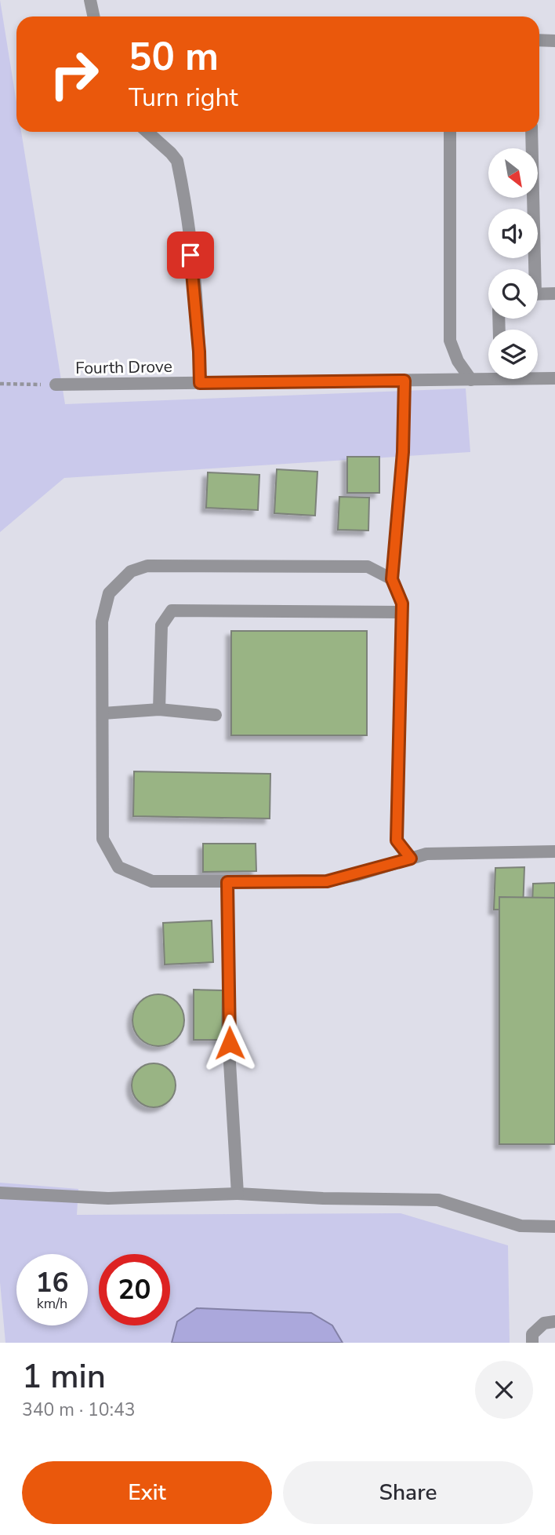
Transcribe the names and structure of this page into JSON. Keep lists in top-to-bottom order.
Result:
{
  "streets": {
    "lane": ["Fourth Drove"]
  },
  "north": "bottom right",
  "page": {
    "turn": ["50 m", "Turn right"],
    "speed": "16 km/h",
    "limit": "20",
    "heading": ["1 min", "340 m · 10:43"],
    "buttons": ["Exit", "Share"]
  }
}
